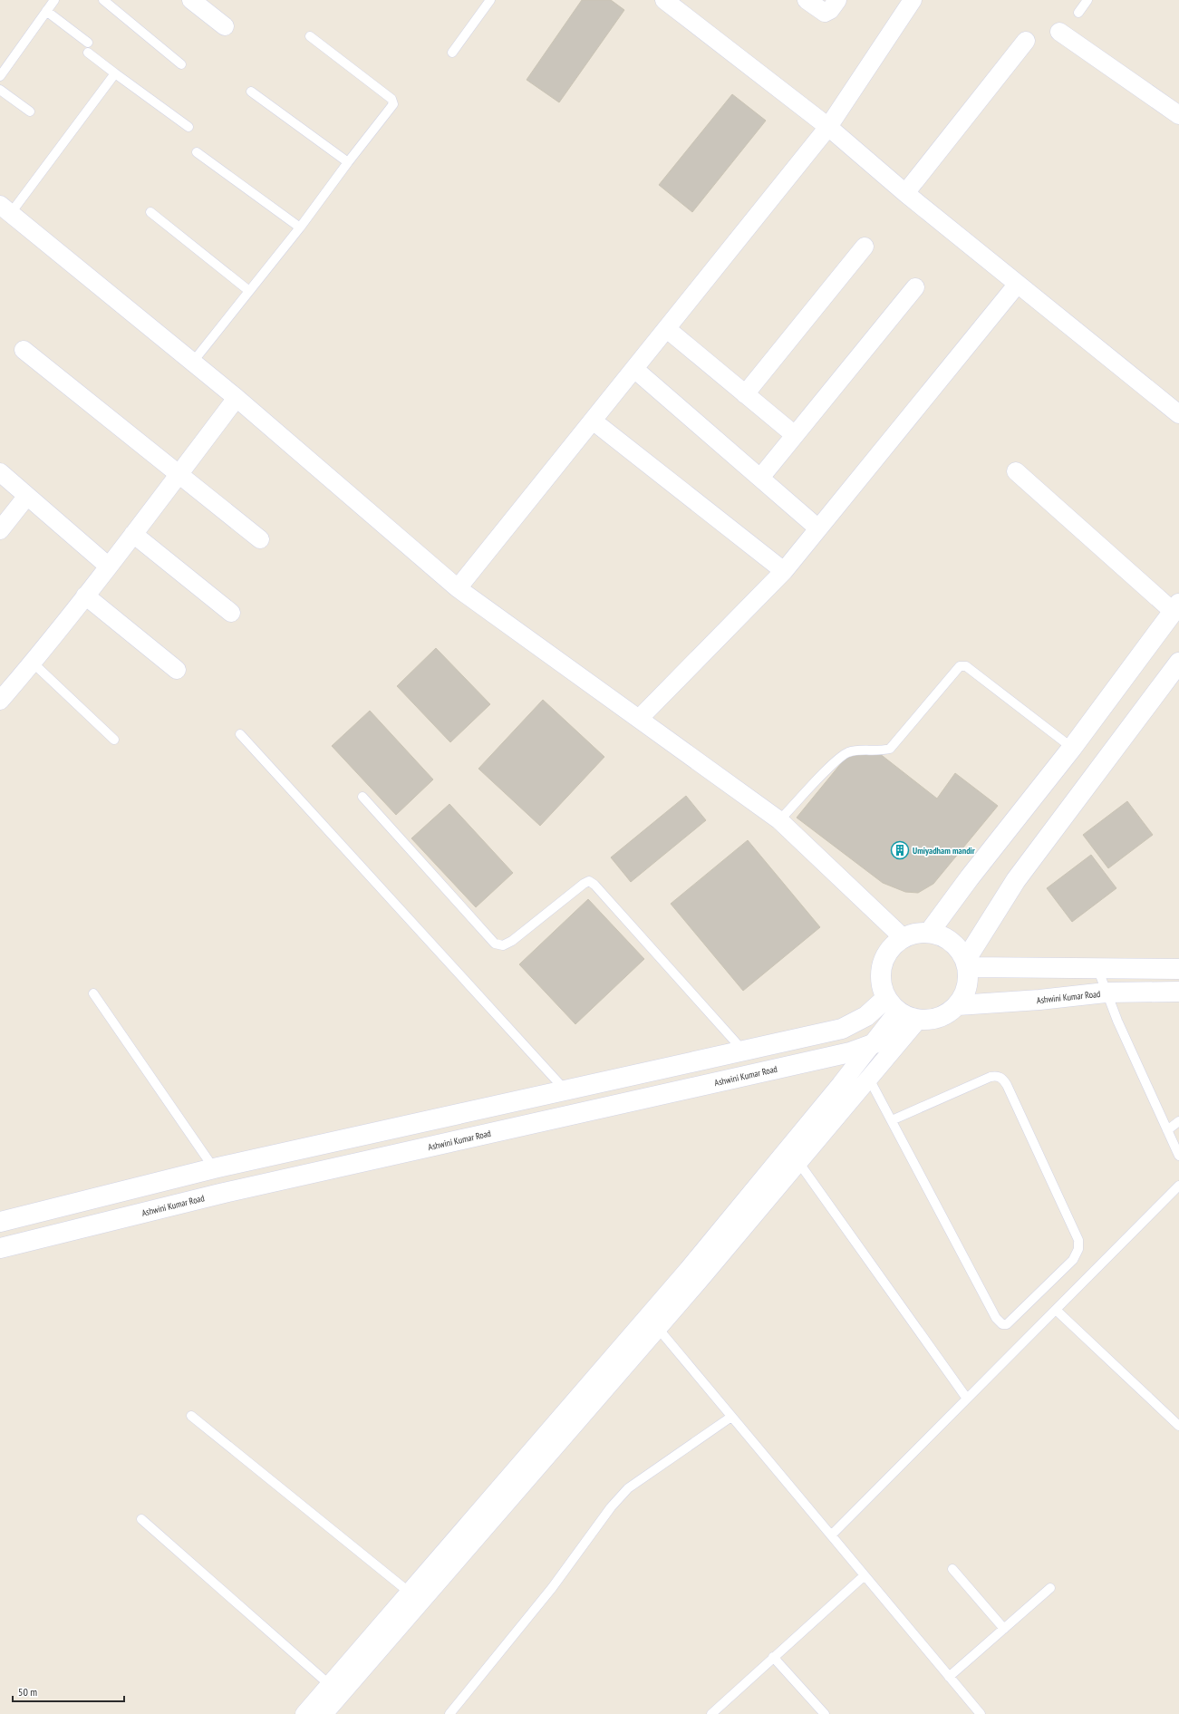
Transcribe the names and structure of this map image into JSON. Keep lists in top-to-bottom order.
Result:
{
  "streets": {
    "main road": ["Ashwini Kumar Road"]
  },
  "places": {
    "building": ["Umiyadham mandir"]
  },
  "scale_bar": "50 m"
}
